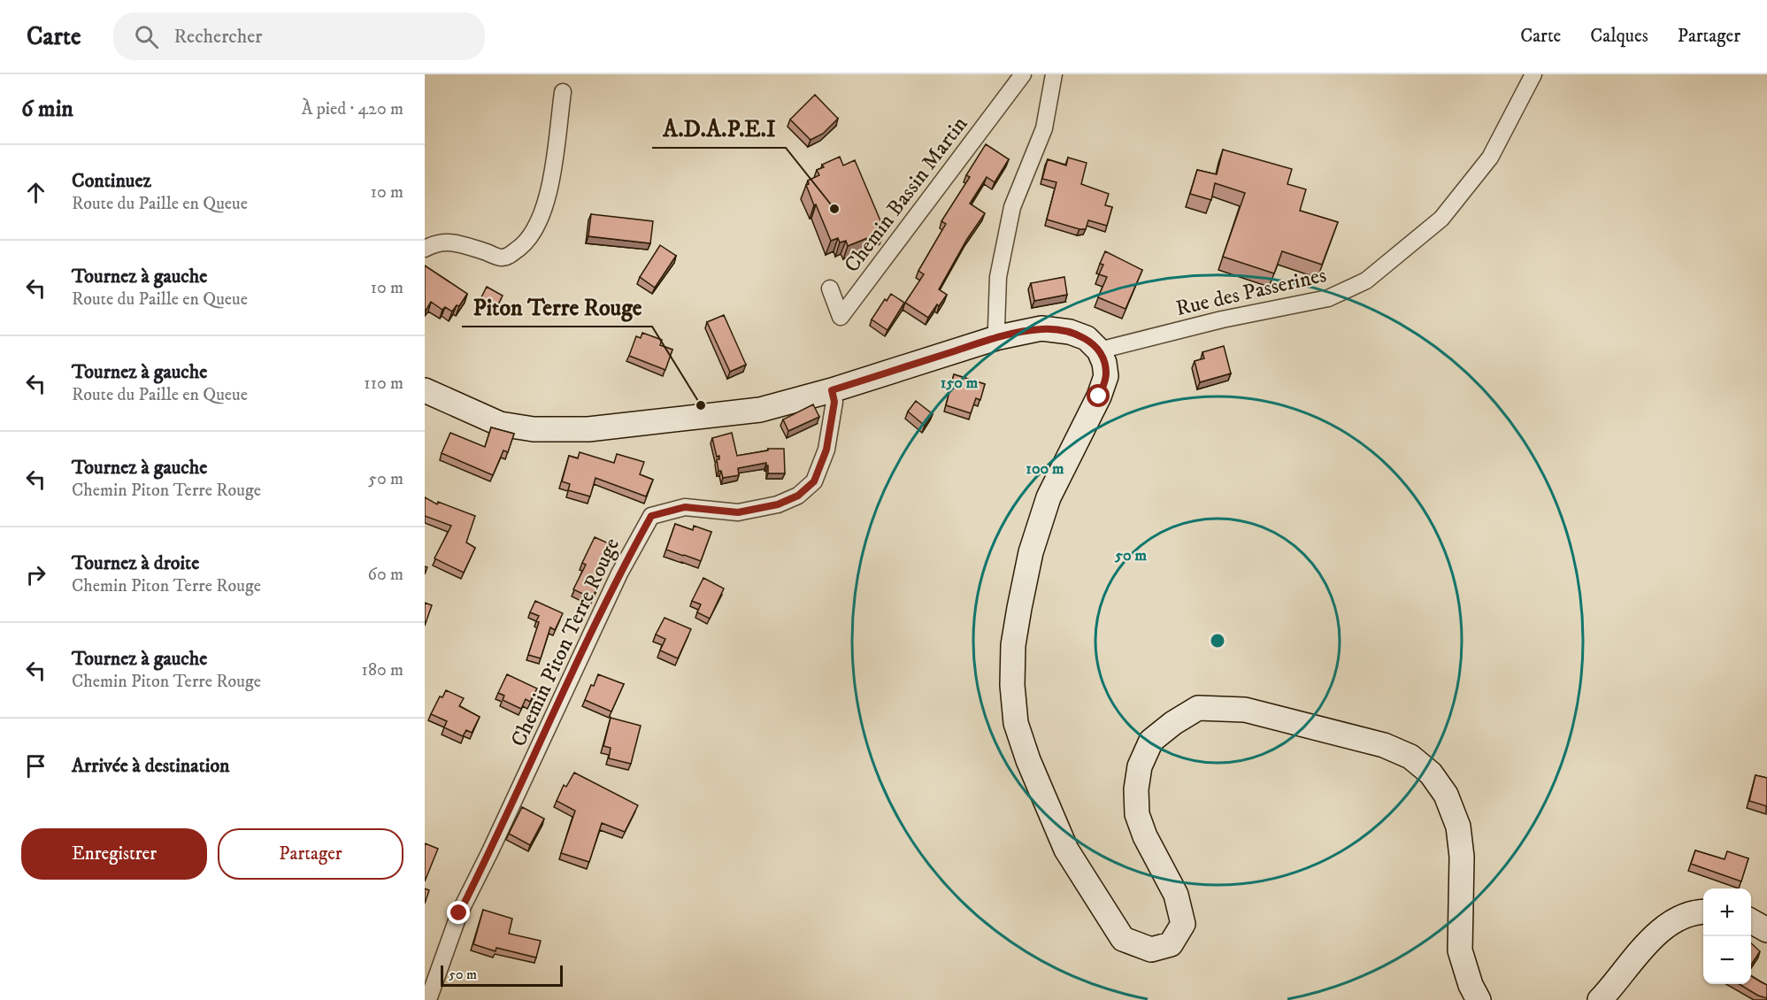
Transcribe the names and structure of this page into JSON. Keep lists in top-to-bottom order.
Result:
{
  "streets": {
    "street": ["Chemin Bassin Martin", "Rue des Passerines", "Chemin Piton Terre Rouge"]
  },
  "places": ["A.D.A.P.E.I", "Piton Terre Rouge"],
  "scale_bar": "50 m",
  "page": {
    "header": "Carte",
    "search": "Rechercher",
    "nav": ["Carte", "Calques", "Partager"],
    "heading": ["6 min", "À pied · 420 m"],
    "list": [
      ["Continuez", "Route du Paille en Queue", "10 m"],
      ["Tournez à gauche", "Route du Paille en Queue", "10 m"],
      ["Tournez à gauche", "Route du Paille en Queue", "110 m"],
      ["Tournez à gauche", "Chemin Piton Terre Rouge", "50 m"],
      ["Tournez à droite", "Chemin Piton Terre Rouge", "60 m"],
      ["Tournez à gauche", "Chemin Piton Terre Rouge", "180 m"],
      "Arrivée à destination"
    ],
    "buttons": ["Enregistrer", "Partager"],
    "map_buttons": ["+", "−"],
    "scale": "50 m"
  },
  "rings": ["150 m", "100 m", "50 m"]
}
